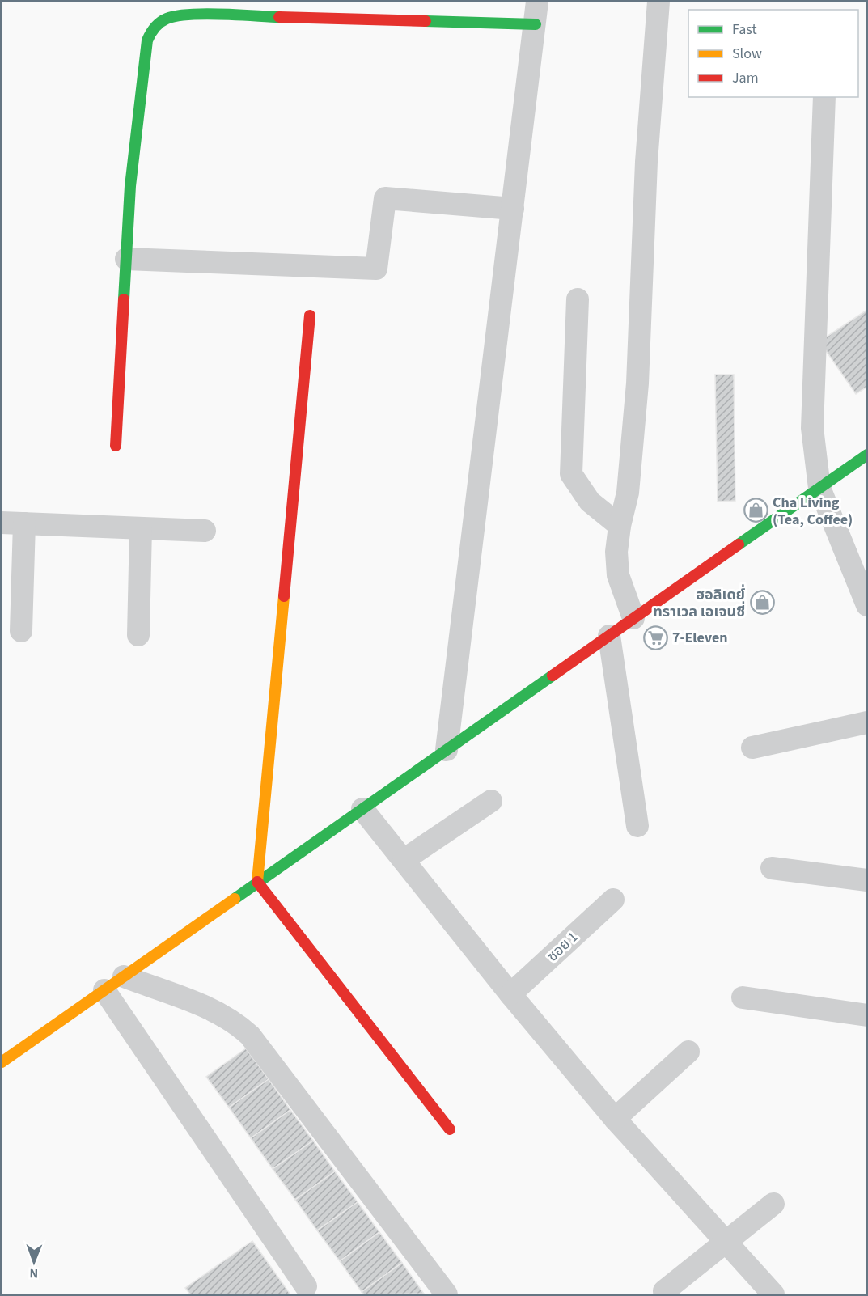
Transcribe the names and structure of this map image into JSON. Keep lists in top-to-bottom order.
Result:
{
  "streets": {
    "street": ["ซอย 1"]
  },
  "places": {
    "shop": ["Cha Living (Tea, Coffee)", "ฮอลิเดย์่ ทราเวล เอเจนซี่"],
    "supermarket": ["7-Eleven"]
  },
  "legend": ["Fast", "Slow", "Jam"],
  "north": "bottom"
}
